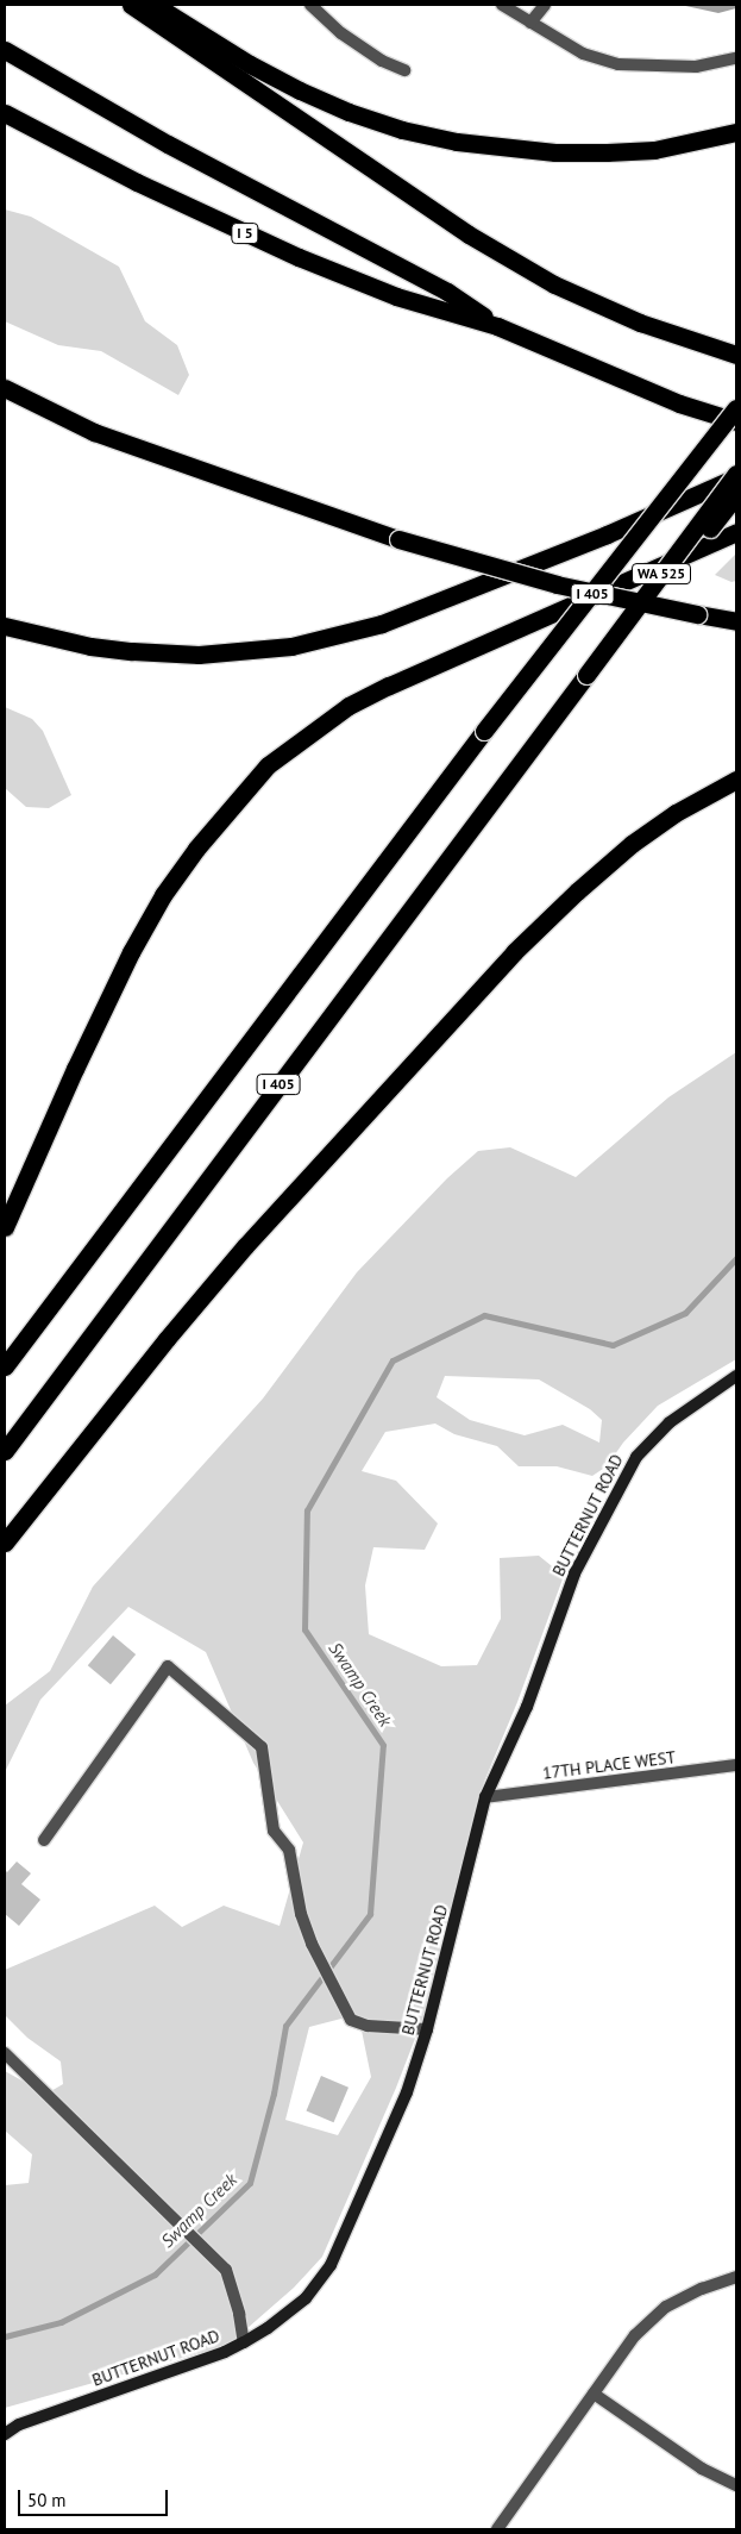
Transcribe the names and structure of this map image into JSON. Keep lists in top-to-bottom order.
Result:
{
  "streets": {
    "highway": ["I 5", "WA 525", "I 405"],
    "street": ["BUTTERNUT ROAD", "17TH PLACE WEST"]
  },
  "crossings": [
    ["WA 525", "I 405"],
    ["BUTTERNUT ROAD", "17TH PLACE WEST"]
  ],
  "water": ["Swamp Creek"],
  "scale_bar": "50 m"
}
